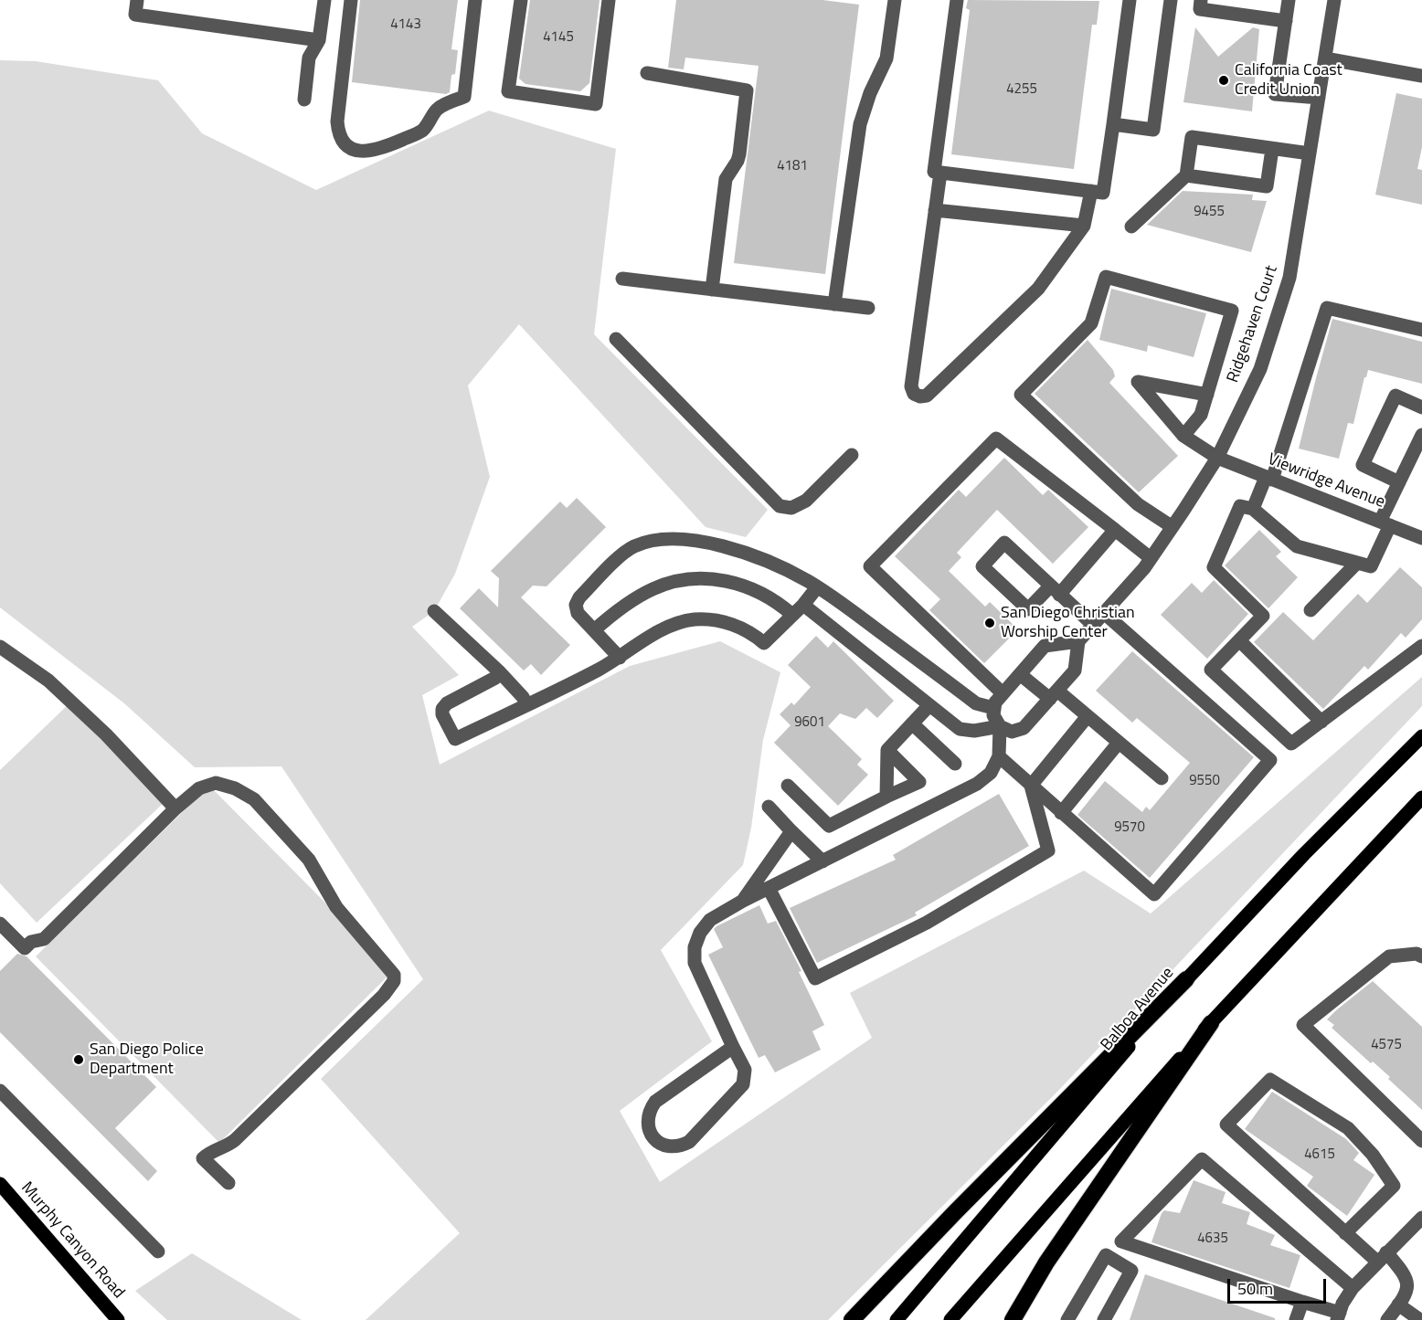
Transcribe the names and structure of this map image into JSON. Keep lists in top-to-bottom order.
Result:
{
  "streets": {
    "main road": ["Balboa Avenue", "Murphy Canyon Road"],
    "street": ["Ridgehaven Court", "Viewridge Avenue"]
  },
  "crossings": [
    ["Ridgehaven Court", "Viewridge Avenue"]
  ],
  "places": ["California Coast Credit Union", "San Diego Christian Worship Center", "San Diego Police Department"],
  "house_numbers": [
    "4143",
    "4145",
    "4255",
    "4181",
    "9455",
    "9601",
    "9550",
    "9570",
    "4575",
    "4615",
    "4635"
  ],
  "scale_bar": "50 m"
}
